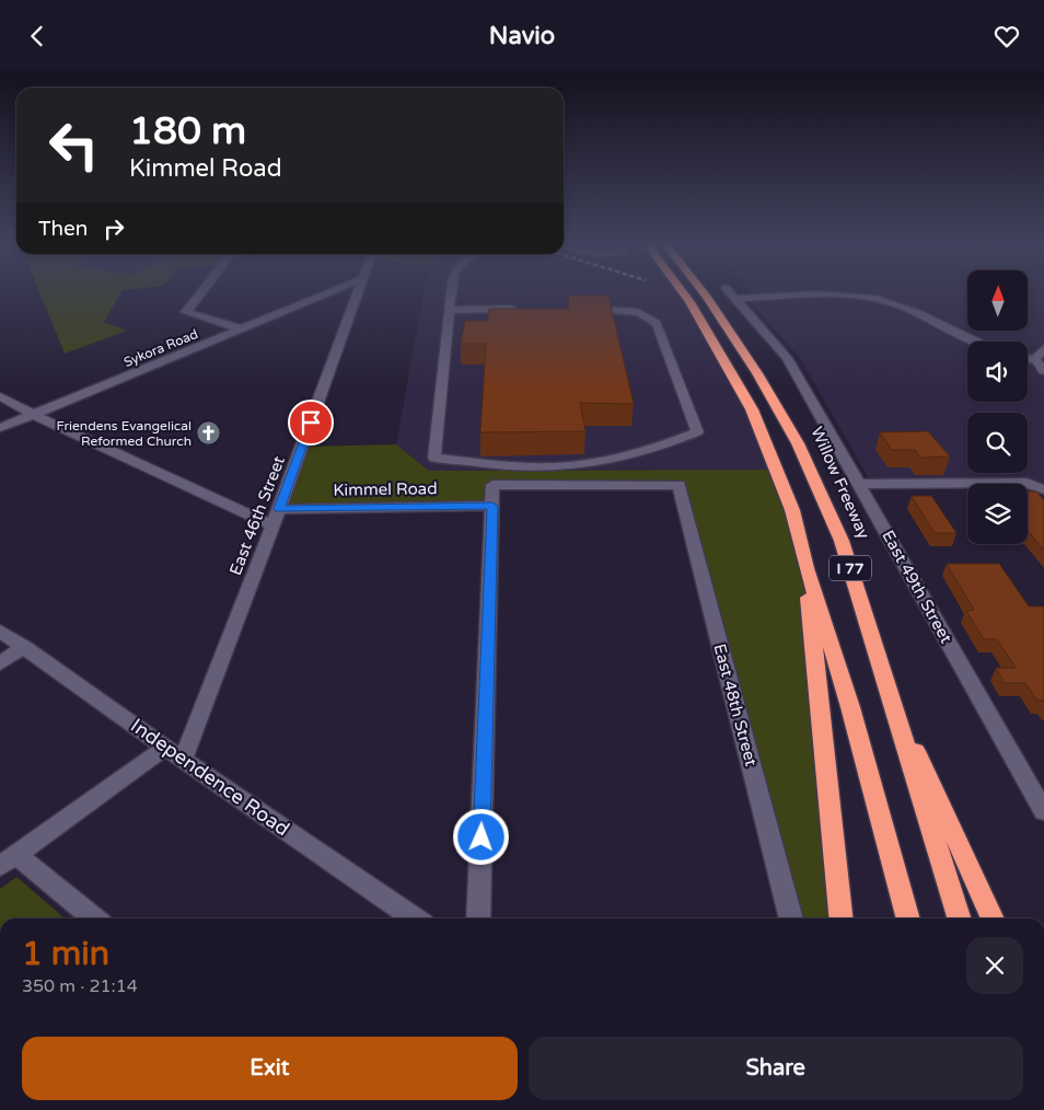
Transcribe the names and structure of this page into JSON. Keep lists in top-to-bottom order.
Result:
{
  "streets": {
    "highway": ["Willow Freeway", "I 77"],
    "street": [
      "Sykora Road",
      "Kimmel Road",
      "East 46th Street",
      "East 49th Street",
      "East 48th Street",
      "Independence Road"
    ]
  },
  "crossings": [
    ["Kimmel Road", "East 46th Street"],
    ["Kimmel Road", "East 48th Street"],
    ["East 46th Street", "Independence Road"]
  ],
  "places": {
    "church": ["Friendens Evangelical Reformed Church"]
  },
  "north": "top",
  "page": {
    "header": "Navio",
    "turn": ["180 m", "Kimmel Road"],
    "then": "Then",
    "heading": ["1 min", "350 m · 21:14"],
    "buttons": ["Exit", "Share"]
  }
}
